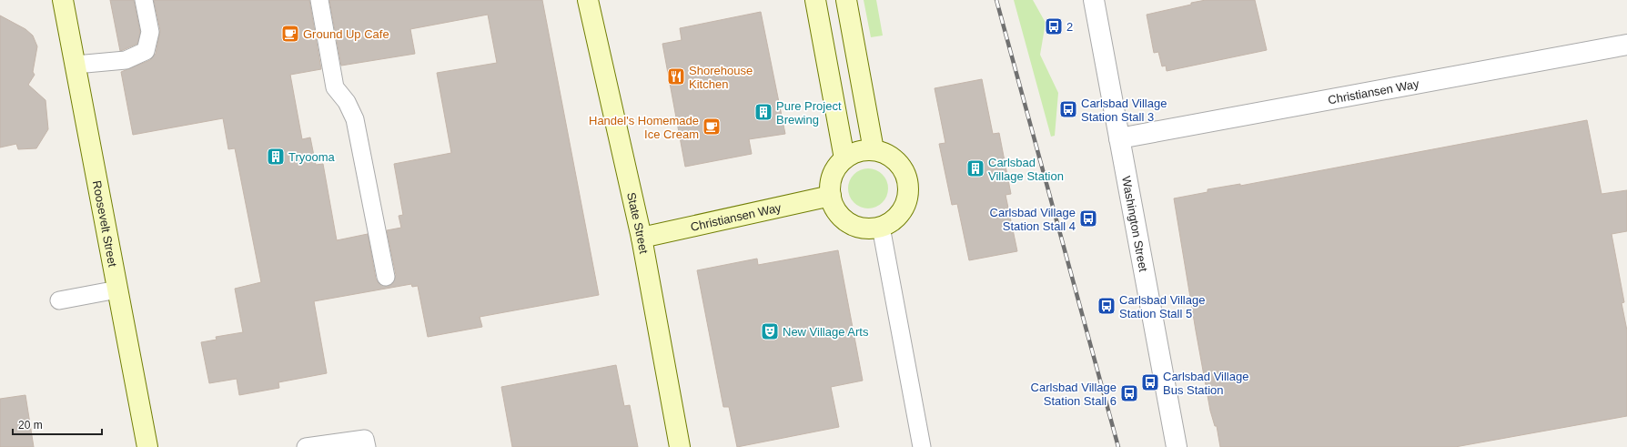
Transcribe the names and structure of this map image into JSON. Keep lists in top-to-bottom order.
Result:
{
  "streets": {
    "street": [
      "Christiansen Way",
      "State Street",
      "Roosevelt Street",
      "Washington Street"
    ]
  },
  "crossings": [
    ["Christiansen Way", "State Street"],
    ["Christiansen Way", "Washington Street"]
  ],
  "places": {
    "bus stop": [
      "2",
      "Carlsbad Village Station Stall 3",
      "Carlsbad Village Station Stall 4",
      "Carlsbad Village Station Stall 5",
      "Carlsbad Village Bus Station",
      "Carlsbad Village Station Stall 6"
    ],
    "cafe": ["Ground Up Cafe", "Handel's Homemade Ice Cream"],
    "restaurant": ["Shorehouse Kitchen"],
    "building": ["Pure Project Brewing", "Tryooma", "Carlsbad Village Station"],
    "theatre": ["New Village Arts"]
  },
  "scale_bar": "20 m"
}
